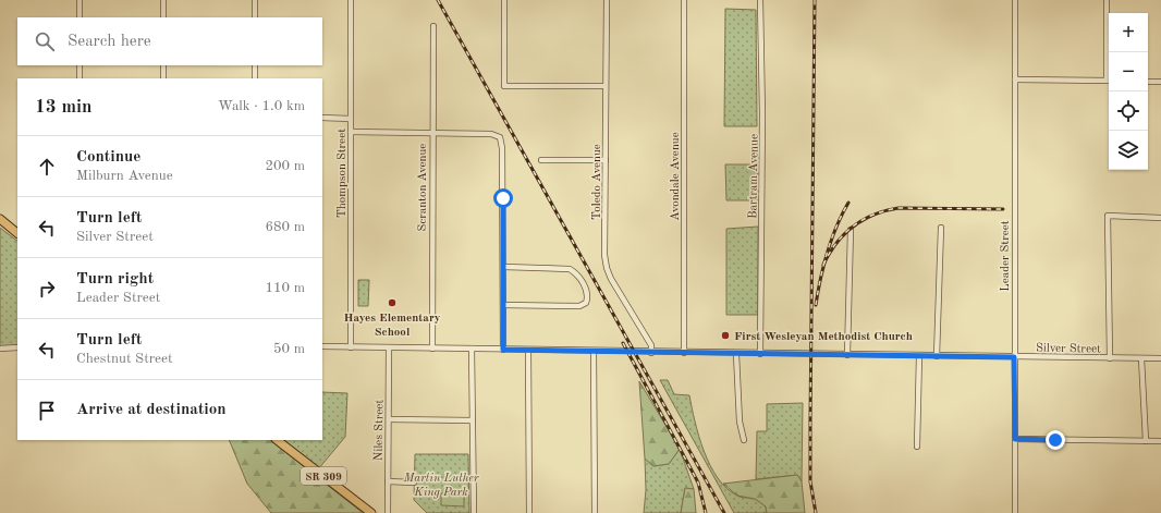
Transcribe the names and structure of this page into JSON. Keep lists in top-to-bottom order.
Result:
{
  "streets": {
    "main road": ["SR 309"],
    "street": [
      "Thompson Street",
      "Avondale Avenue",
      "Bartram Avenue",
      "Toledo Avenue",
      "Scranton Avenue",
      "Leader Street",
      "Silver Street",
      "Niles Street"
    ]
  },
  "crossings": [
    ["Thompson Street", "Silver Street"],
    ["Avondale Avenue", "Silver Street"],
    ["Bartram Avenue", "Silver Street"],
    ["Toledo Avenue", "Silver Street"],
    ["Scranton Avenue", "Silver Street"],
    ["Leader Street", "Silver Street"],
    ["Silver Street", "Niles Street"]
  ],
  "parks": ["Martin Luther King Park"],
  "places": ["Hayes Elementary School", "First Wesleyan Methodist Church"],
  "page": {
    "map_buttons": ["+", "−"],
    "search": "Search here",
    "heading": ["13 min", "Walk · 1.0 km"],
    "list": [
      ["Continue", "Milburn Avenue", "200 m"],
      ["Turn left", "Silver Street", "680 m"],
      ["Turn right", "Leader Street", "110 m"],
      ["Turn left", "Chestnut Street", "50 m"],
      "Arrive at destination"
    ]
  }
}
